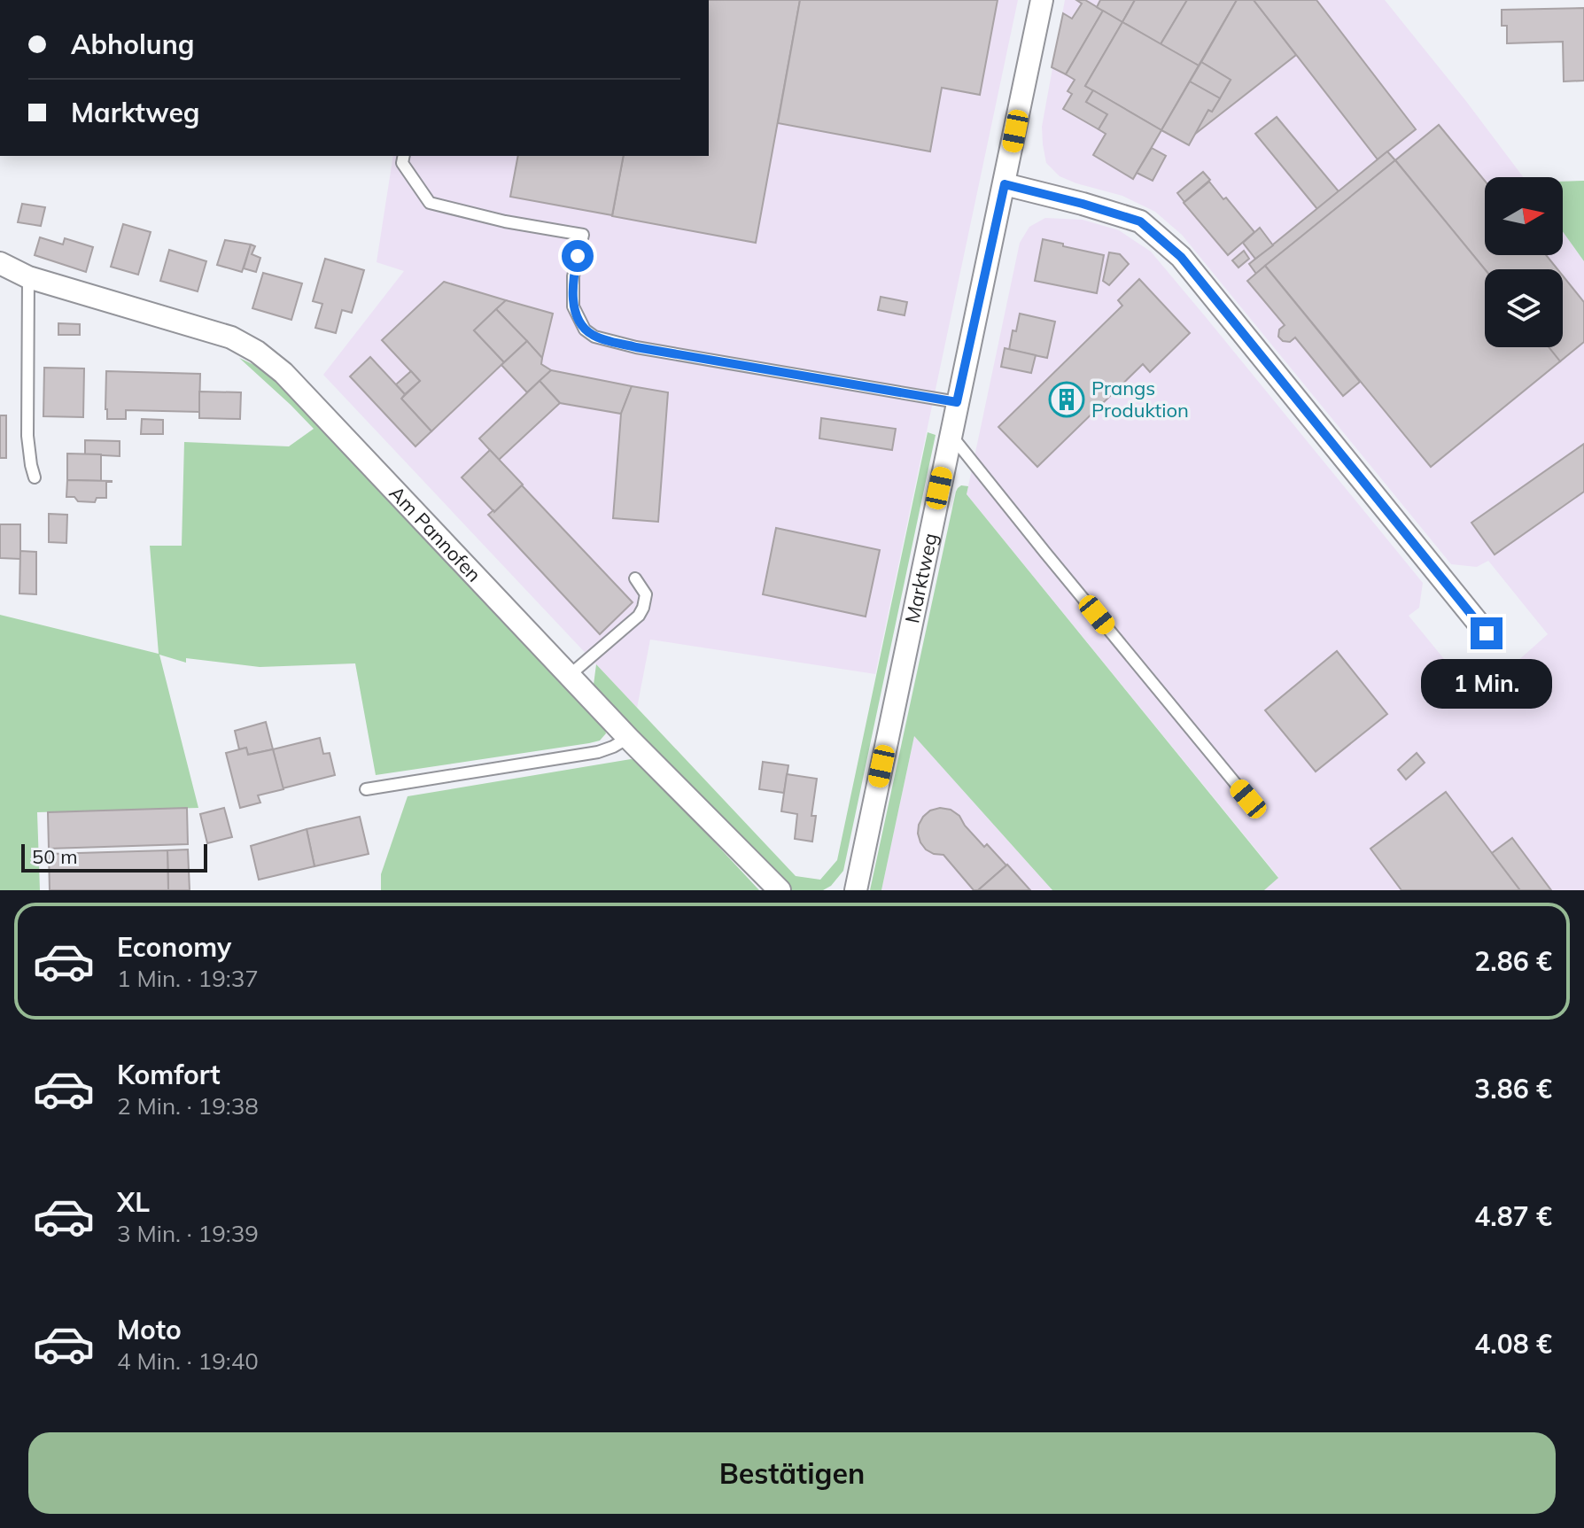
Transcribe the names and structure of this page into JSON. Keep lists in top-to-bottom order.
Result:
{
  "streets": {
    "street": ["Am Pannofen", "Marktweg"]
  },
  "places": {
    "building": ["Prangs Produktion"]
  },
  "scale_bar": "50 m",
  "north": "right",
  "page": {
    "banner": ["Abholung", "Marktweg"],
    "bubble": "1 Min.",
    "scale": "50 m",
    "list": [
      {
        "name": "Economy",
        "note": "1 Min. · 19:37",
        "value": "2.86 €"
      },
      {
        "name": "Komfort",
        "note": "2 Min. · 19:38",
        "value": "3.86 €"
      },
      {
        "name": "XL",
        "note": "3 Min. · 19:39",
        "value": "4.87 €"
      },
      {
        "name": "Moto",
        "note": "4 Min. · 19:40",
        "value": "4.08 €"
      }
    ],
    "buttons": "Bestätigen"
  }
}
